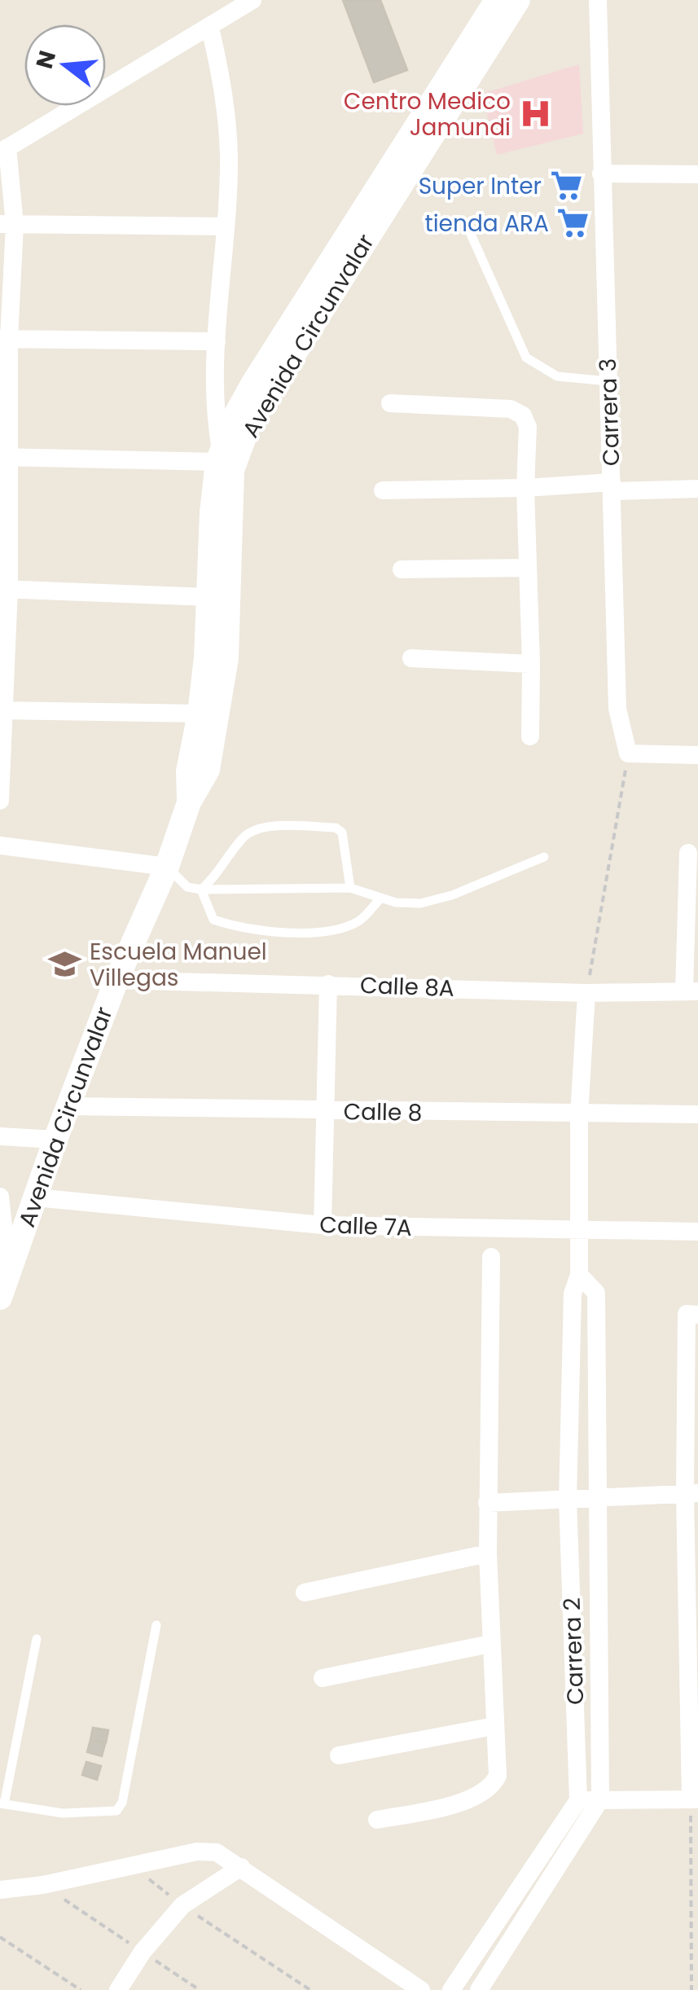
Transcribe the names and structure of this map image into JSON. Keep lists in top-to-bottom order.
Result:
{
  "streets": {
    "main road": ["Avenida Circunvalar"],
    "street": [
      "Carrera 3",
      "Calle 8A",
      "Calle 8",
      "Calle 7A",
      "Carrera 2"
    ]
  },
  "crossings": [
    ["Avenida Circunvalar", "Calle 8A"],
    ["Avenida Circunvalar", "Calle 8"],
    ["Avenida Circunvalar", "Calle 7A"],
    ["Calle 8A", "Carrera 2"],
    ["Calle 8", "Carrera 2"],
    ["Calle 7A", "Carrera 2"]
  ],
  "places": {
    "hospital": ["Centro Medico Jamundi"],
    "supermarket": ["Super Inter", "tienda ARA"],
    "school or university": ["Escuela Manuel Villegas"]
  },
  "north": "left"
}
